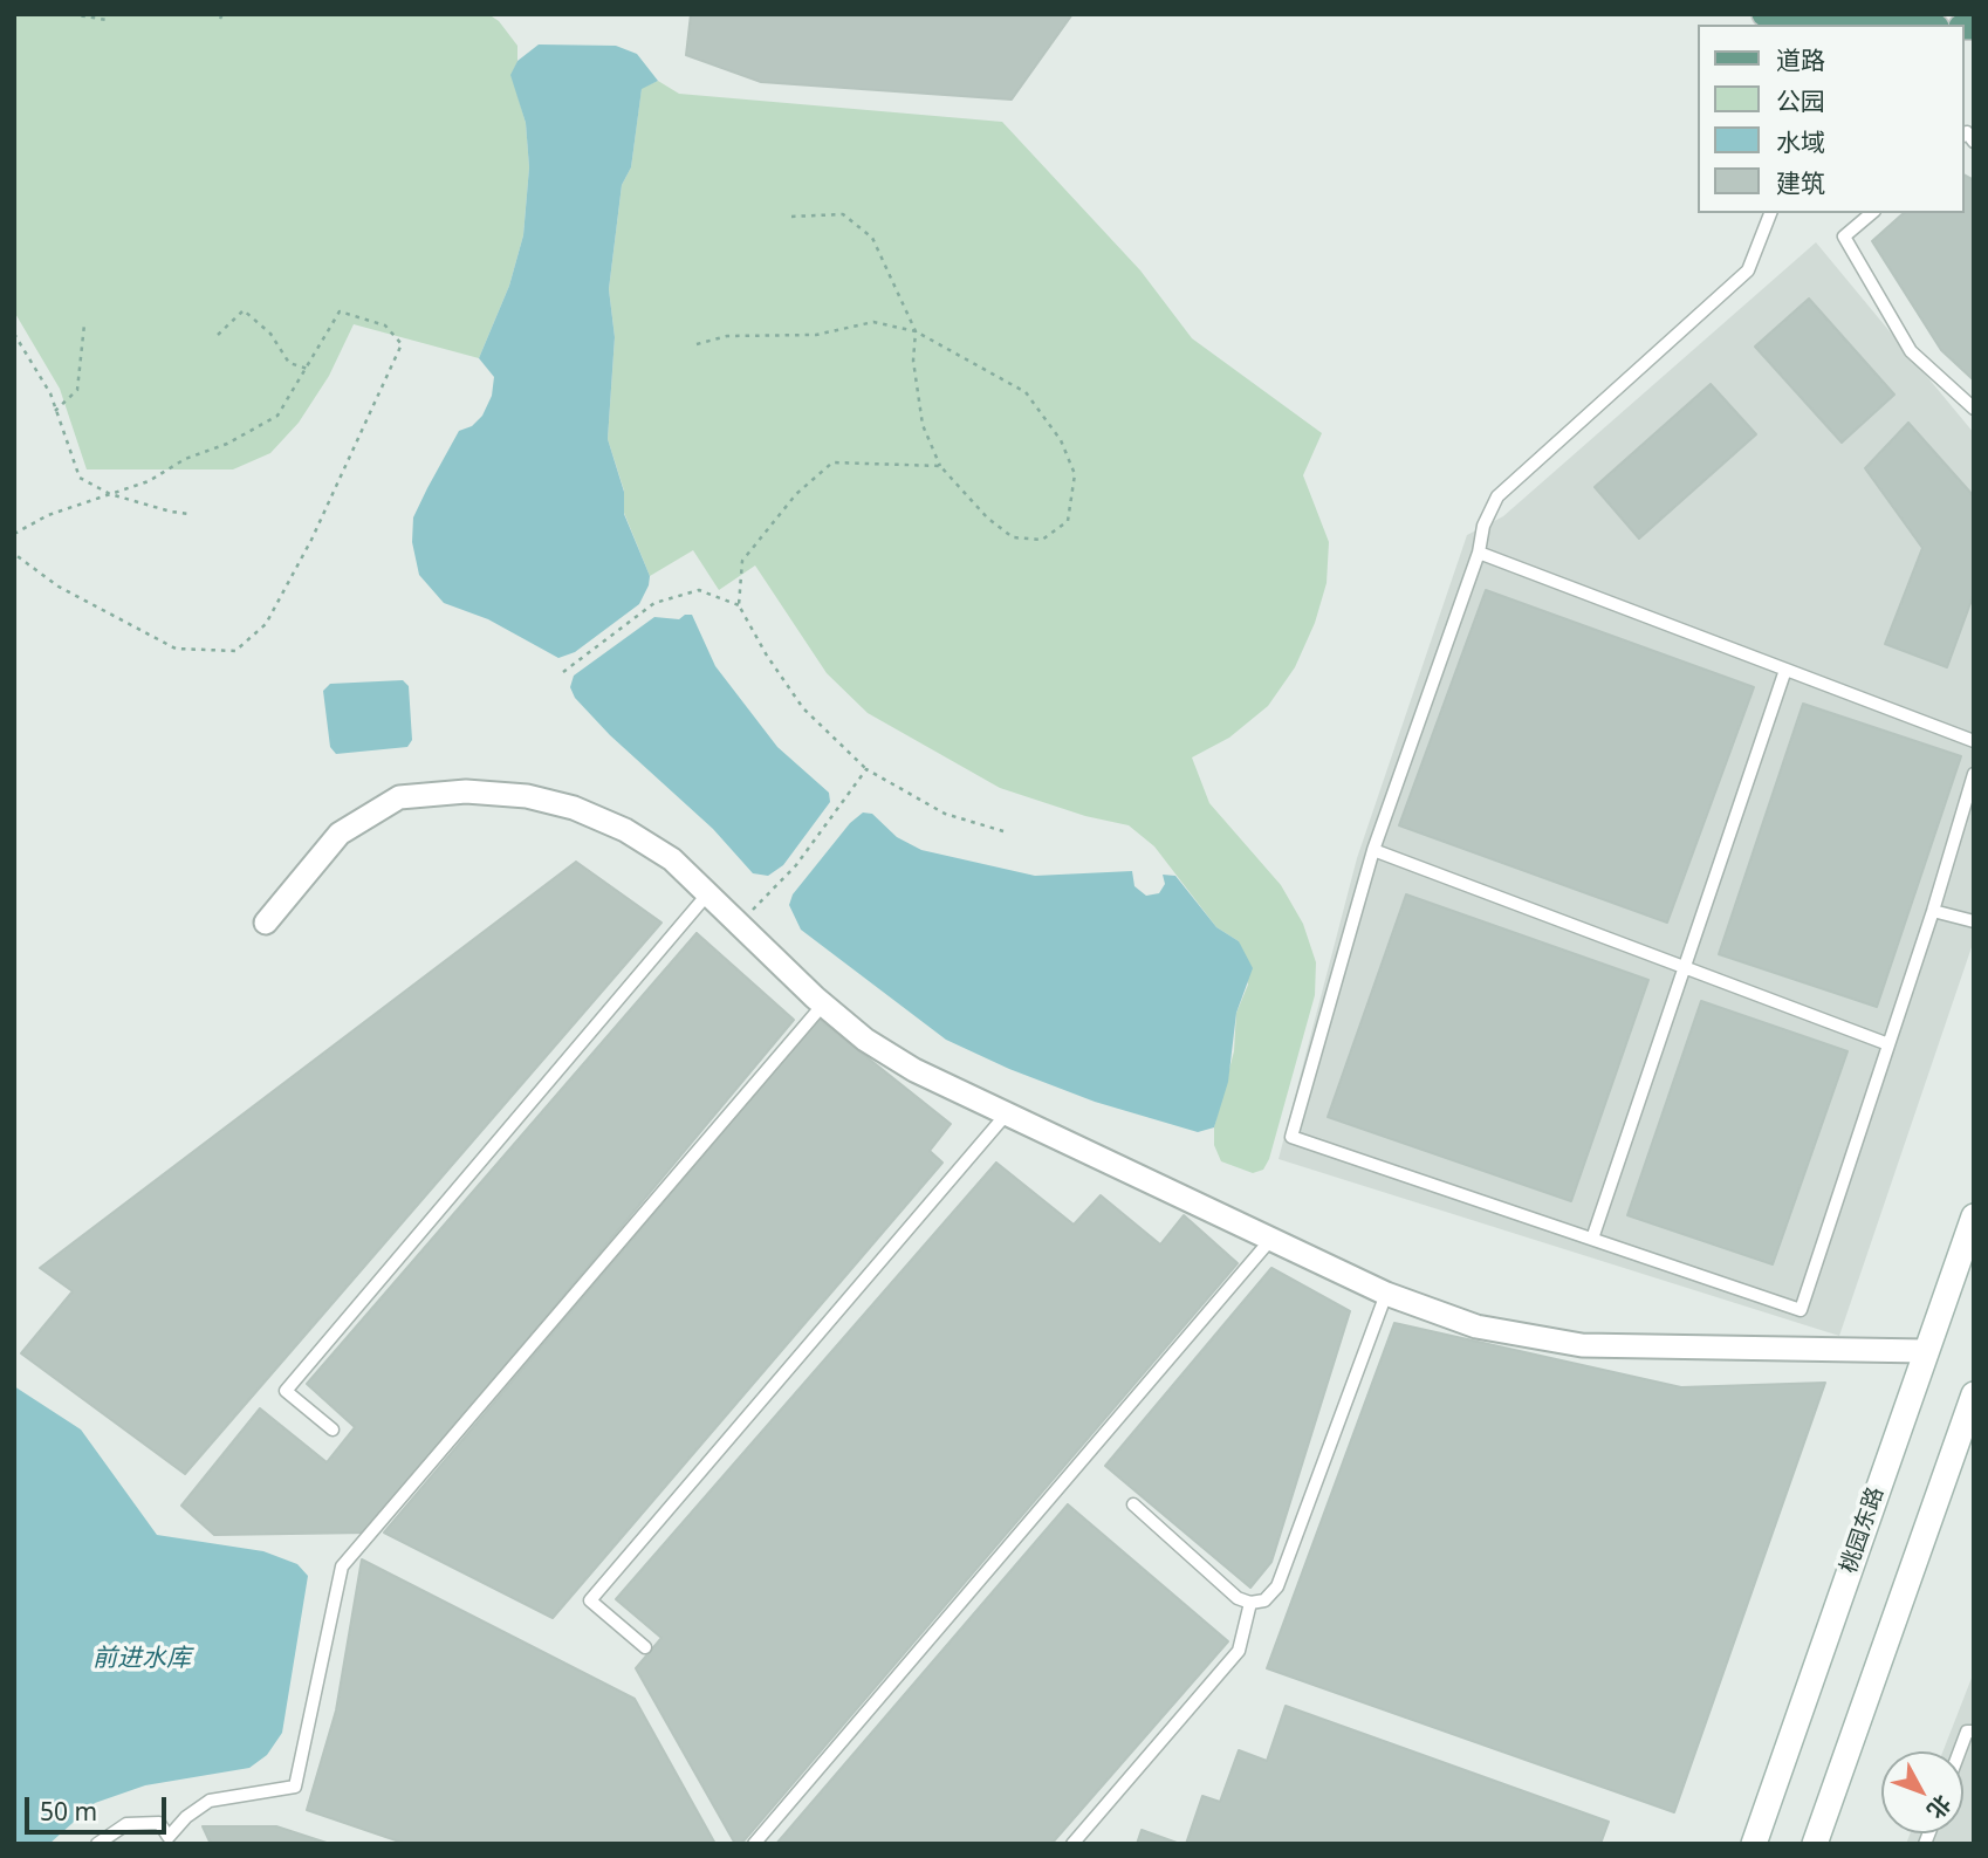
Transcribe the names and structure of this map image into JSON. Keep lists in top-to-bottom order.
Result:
{
  "streets": {
    "main road": ["桃园东路"]
  },
  "water": ["前进水库"],
  "legend": [
    "道路",
    "公园",
    "水域",
    "建筑"
  ],
  "scale_bar": "50 m",
  "north": "bottom right"
}
